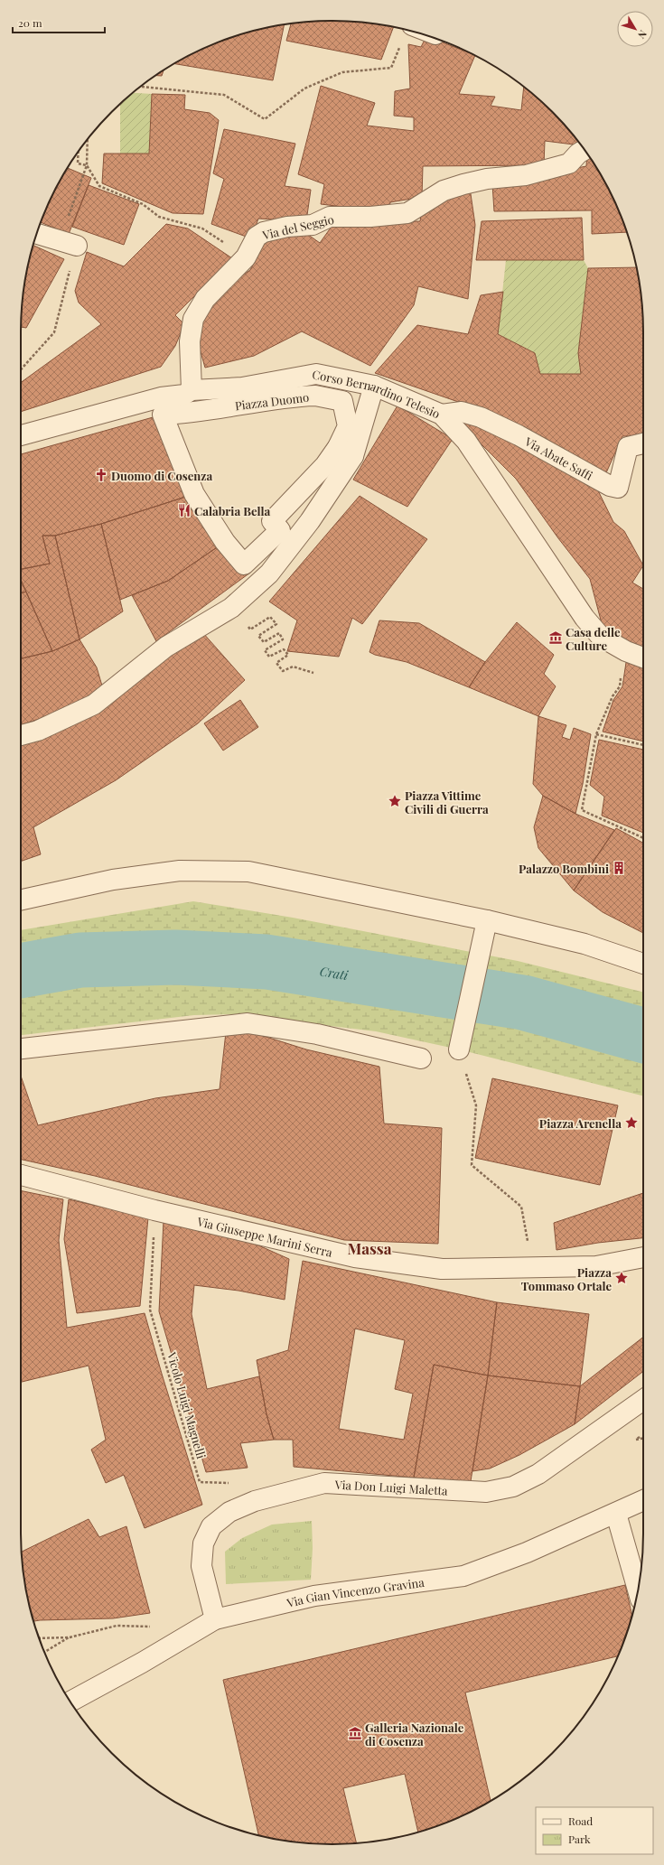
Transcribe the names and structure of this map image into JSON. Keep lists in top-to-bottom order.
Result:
{
  "streets": {
    "street": [
      "Via del Seggio",
      "Corso Bernardino Telesio",
      "Piazza Duomo",
      "Via Abate Saffi",
      "Via Giuseppe Marini Serra",
      "Via Don Luigi Maletta",
      "Via Gian Vincenzo Gravina"
    ],
    "path": ["Vicolo Luigi Magnelli"]
  },
  "crossings": [
    ["Via del Seggio", "Corso Bernardino Telesio"],
    ["Corso Bernardino Telesio", "Via Abate Saffi"],
    ["Via Giuseppe Marini Serra", "Vicolo Luigi Magnelli"],
    ["Via Don Luigi Maletta", "Via Gian Vincenzo Gravina"]
  ],
  "districts": ["Massa"],
  "water": ["Crati"],
  "places": {
    "church": ["Duomo di Cosenza"],
    "restaurant": ["Calabria Bella"],
    "museum": ["Casa delle Culture", "Galleria Nazionale di Cosenza"],
    "place": ["Piazza Vittime Civili di Guerra", "Piazza Arenella", "Piazza Tommaso Ortale"],
    "building": ["Palazzo Bombini"]
  },
  "legend": ["Road", "Park"],
  "scale_bar": "20 m",
  "north": "bottom right"
}
